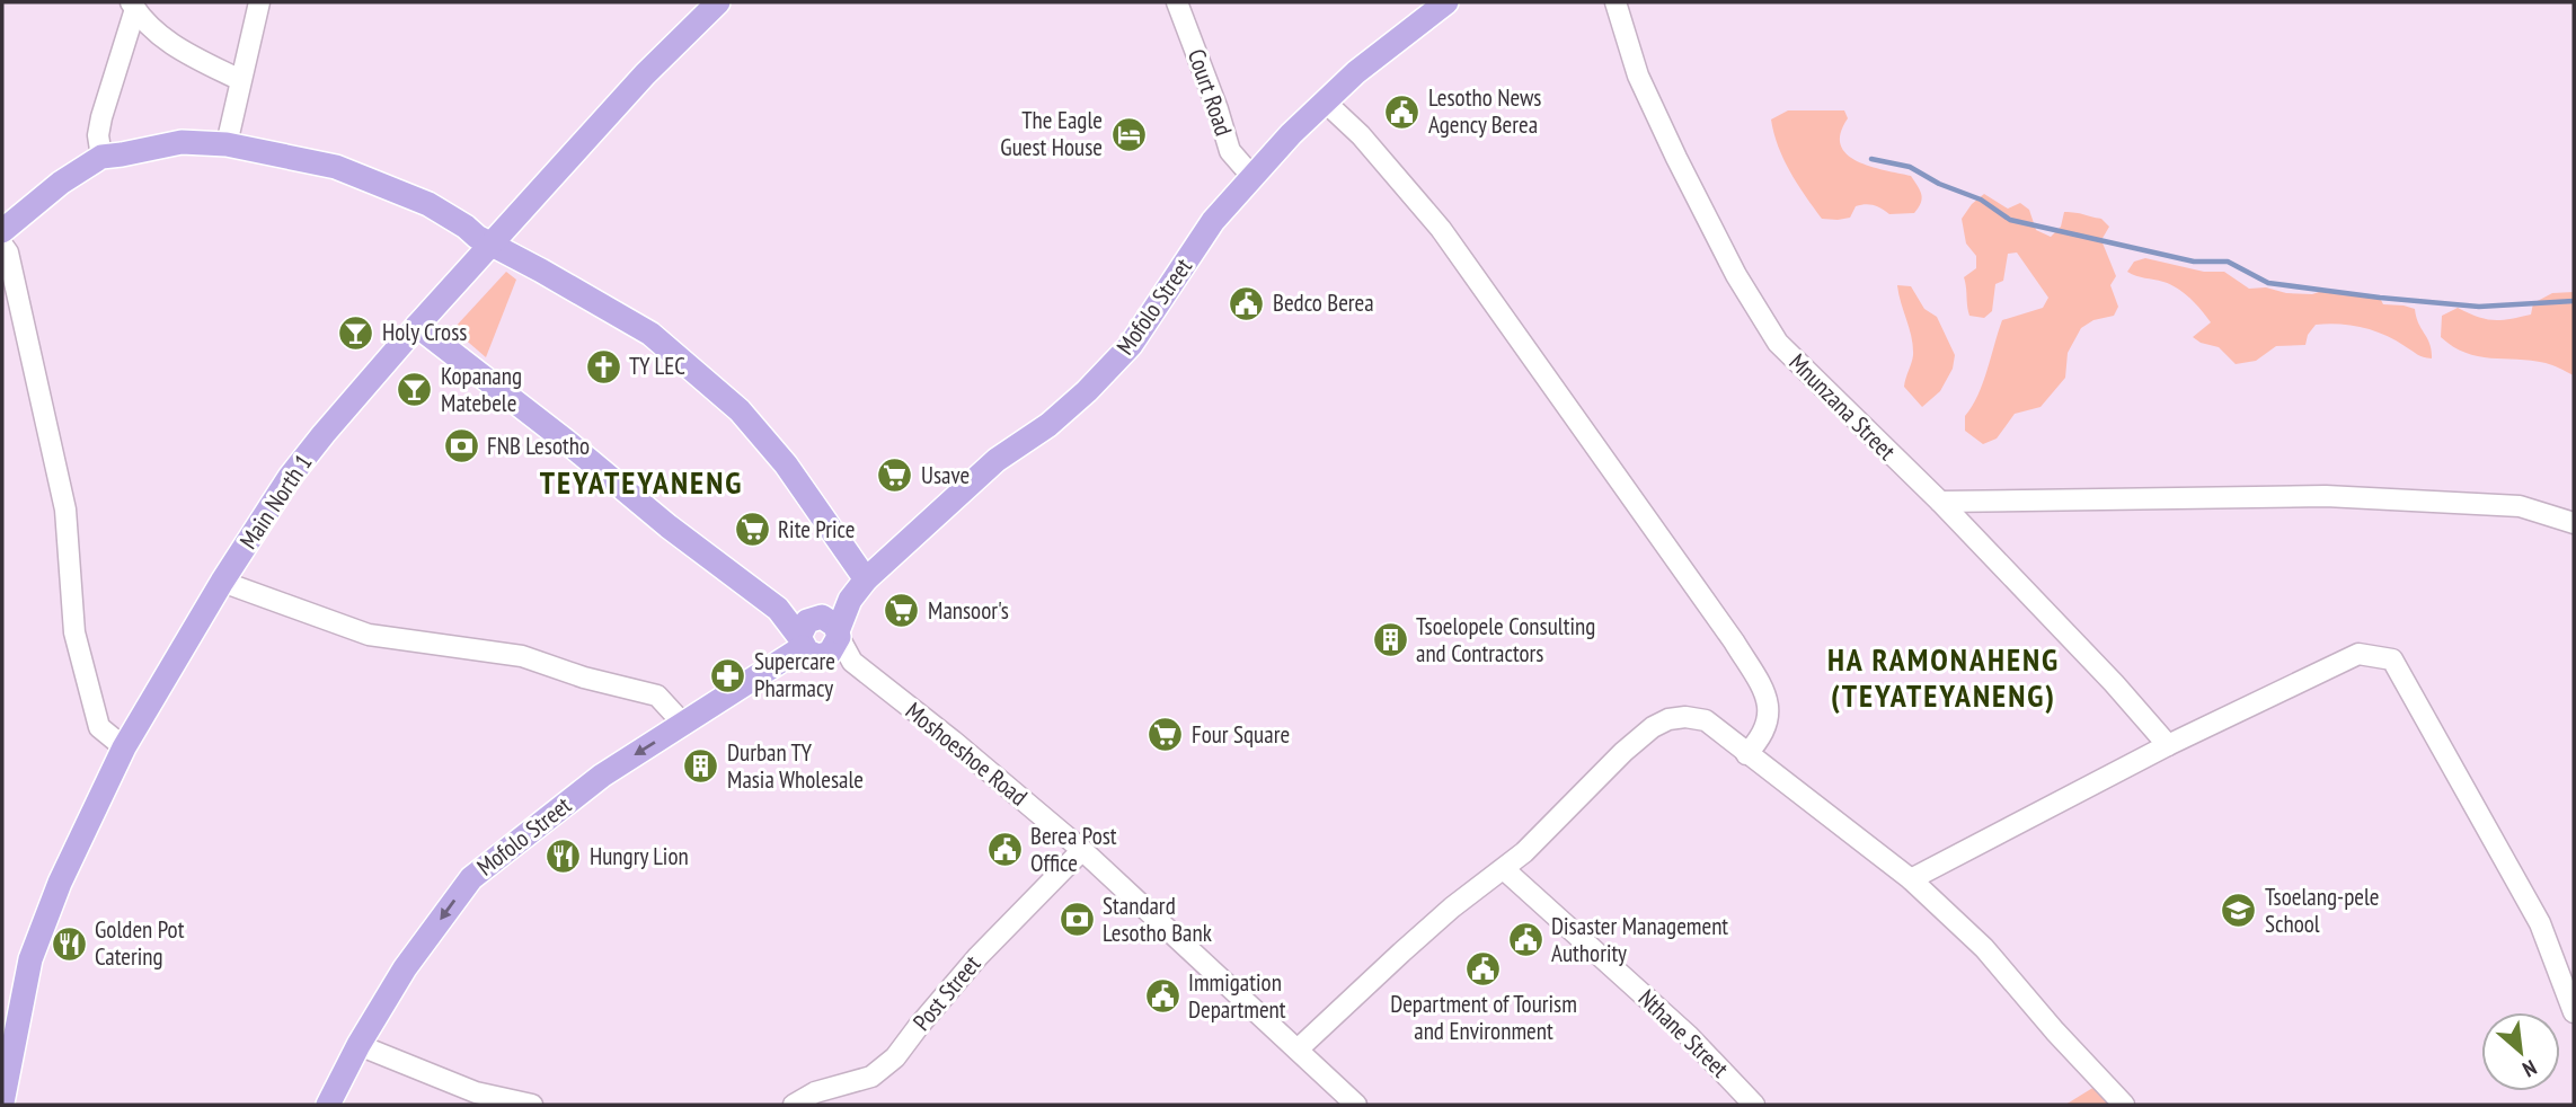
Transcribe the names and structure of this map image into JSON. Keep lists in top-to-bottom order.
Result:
{
  "streets": {
    "main road": ["Mofolo Street", "Main North 1", "Moshoeshoe Road"],
    "street": [
      "Court Road",
      "Mnunzana Street",
      "Post Street",
      "Nthane Street"
    ]
  },
  "crossings": [
    ["Court Road", "Mofolo Street"],
    ["Mofolo Street", "Moshoeshoe Road"],
    ["Main North 1", "Moshoeshoe Road"],
    ["Moshoeshoe Road", "Post Street"]
  ],
  "districts": ["TEYATEYANENG", "HA RAMONAHENG (TEYATEYANENG)"],
  "places": {
    "public building": [
      "Lesotho News Agency Berea",
      "Bedco Berea",
      "Berea Post Office",
      "Disaster Management Authority",
      "Department of Tourism and Environment",
      "Immigation Department"
    ],
    "hotel": ["The Eagle Guest House"],
    "bar": ["Holy Cross", "Kopanang Matebele"],
    "church": ["TY LEC"],
    "bank": ["FNB Lesotho", "Standard Lesotho Bank"],
    "supermarket": [
      "Usave",
      "Rite Price",
      "Mansoor's",
      "Four Square"
    ],
    "building": ["Tsoelopele Consulting and Contractors", "Durban TY Masia Wholesale"],
    "pharmacy": ["Supercare Pharmacy"],
    "restaurant": ["Hungry Lion", "Golden Pot Catering"],
    "school or university": ["Tsoelang-pele School"]
  },
  "north": "bottom right"
}
